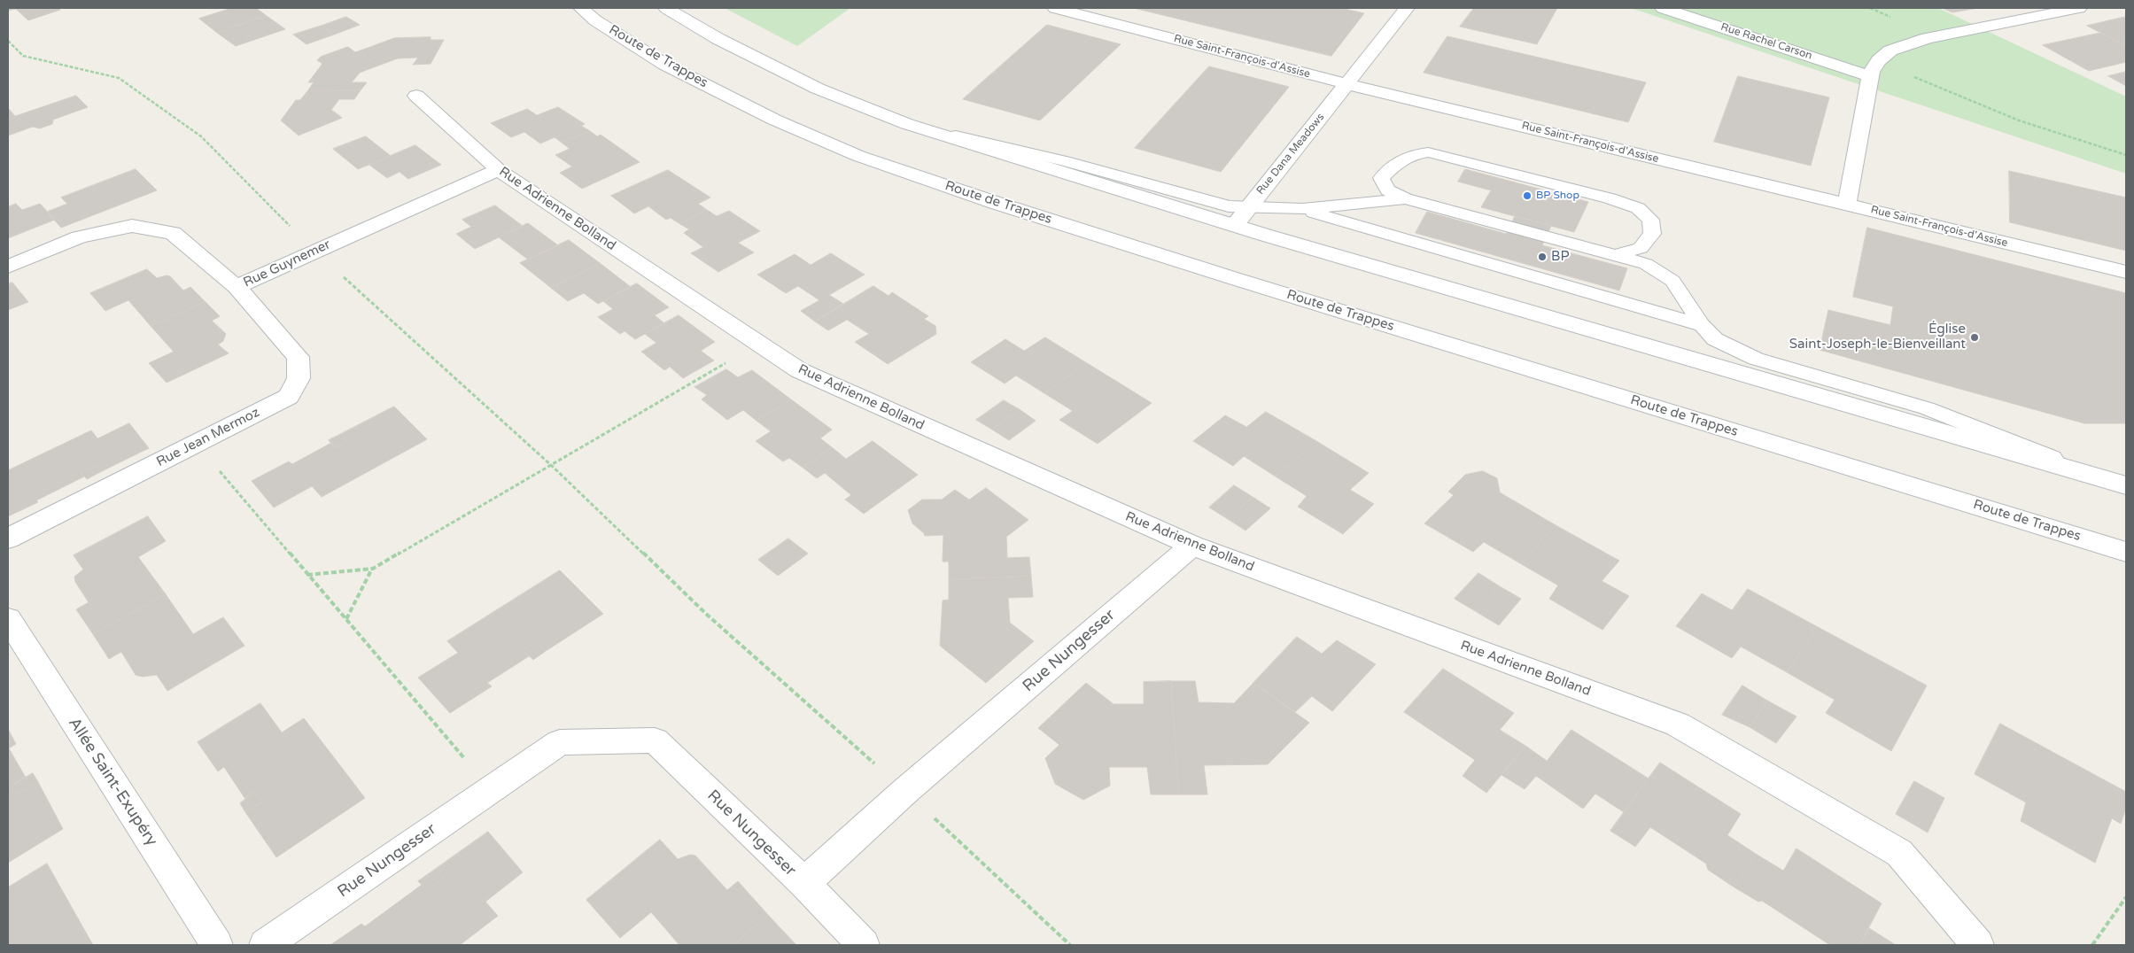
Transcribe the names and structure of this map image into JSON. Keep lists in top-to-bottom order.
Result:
{
  "streets": {
    "street": [
      "Rue Rachel Carson",
      "Route de Trappes",
      "Rue Saint-François-d'Assise",
      "Rue Dana Meadows",
      "Rue Adrienne Bolland",
      "Rue Guynemer",
      "Rue Jean Mermoz",
      "Rue Nungesser",
      "Allée Saint-Exupéry"
    ]
  },
  "crossings": [
    ["Rue Saint-François-d'Assise", "Rue Dana Meadows"],
    ["Rue Adrienne Bolland", "Rue Guynemer"],
    ["Rue Adrienne Bolland", "Rue Nungesser"],
    ["Rue Guynemer", "Rue Jean Mermoz"]
  ],
  "places": ["BP Shop", "BP", "Église Saint-Joseph-le-Bienveillant"]
}
